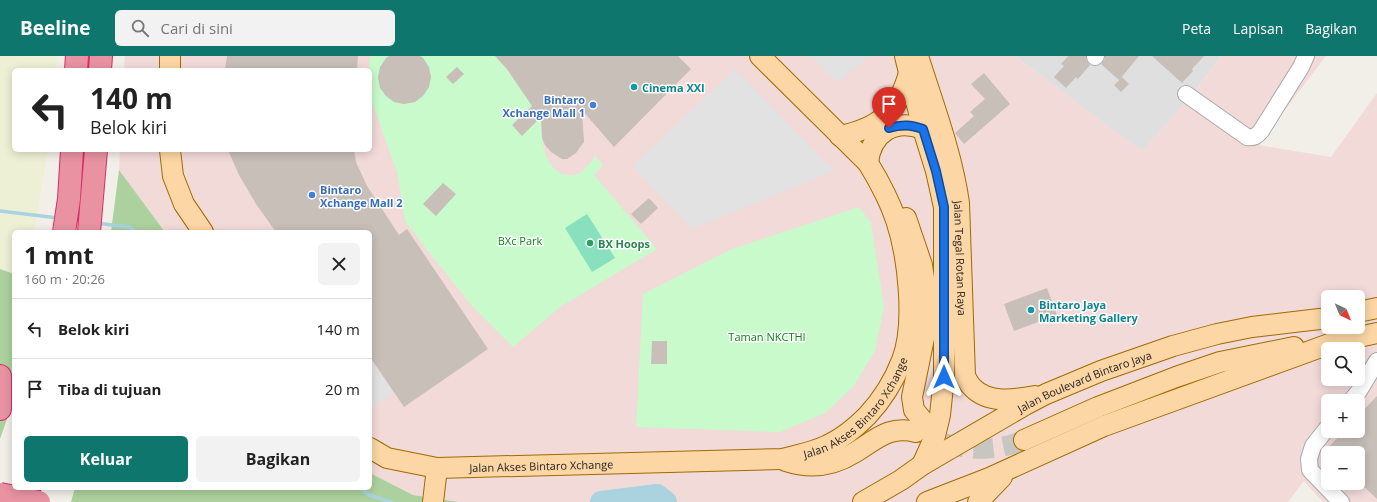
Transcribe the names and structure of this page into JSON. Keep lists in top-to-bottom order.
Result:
{
  "streets": {
    "main road": ["Jalan Tegal Rotan Raya", "Jalan Boulevard Bintaro Jaya", "Jalan Akses Bintaro Xchange"]
  },
  "crossings": [
    ["Jalan Tegal Rotan Raya", "Jalan Boulevard Bintaro Jaya"]
  ],
  "parks": ["BXc Park", "Taman NKCTHI"],
  "places": [
    "Cinema XXI",
    "Bintaro Xchange Mall 1",
    "Bintaro Xchange Mall 2",
    "BX Hoops",
    "Bintaro Jaya Marketing Gallery"
  ],
  "north": "bottom right",
  "page": {
    "header": "Beeline",
    "search": "Cari di sini",
    "nav": ["Peta", "Lapisan", "Bagikan"],
    "turn": ["140 m", "Belok kiri"],
    "heading": ["1 mnt", "160 m · 20:26"],
    "map_buttons": ["+", "−"],
    "list": [
      {
        "name": "Belok kiri",
        "value": "140 m"
      },
      {
        "name": "Tiba di tujuan",
        "value": "20 m"
      }
    ],
    "buttons": ["Keluar", "Bagikan"]
  }
}
